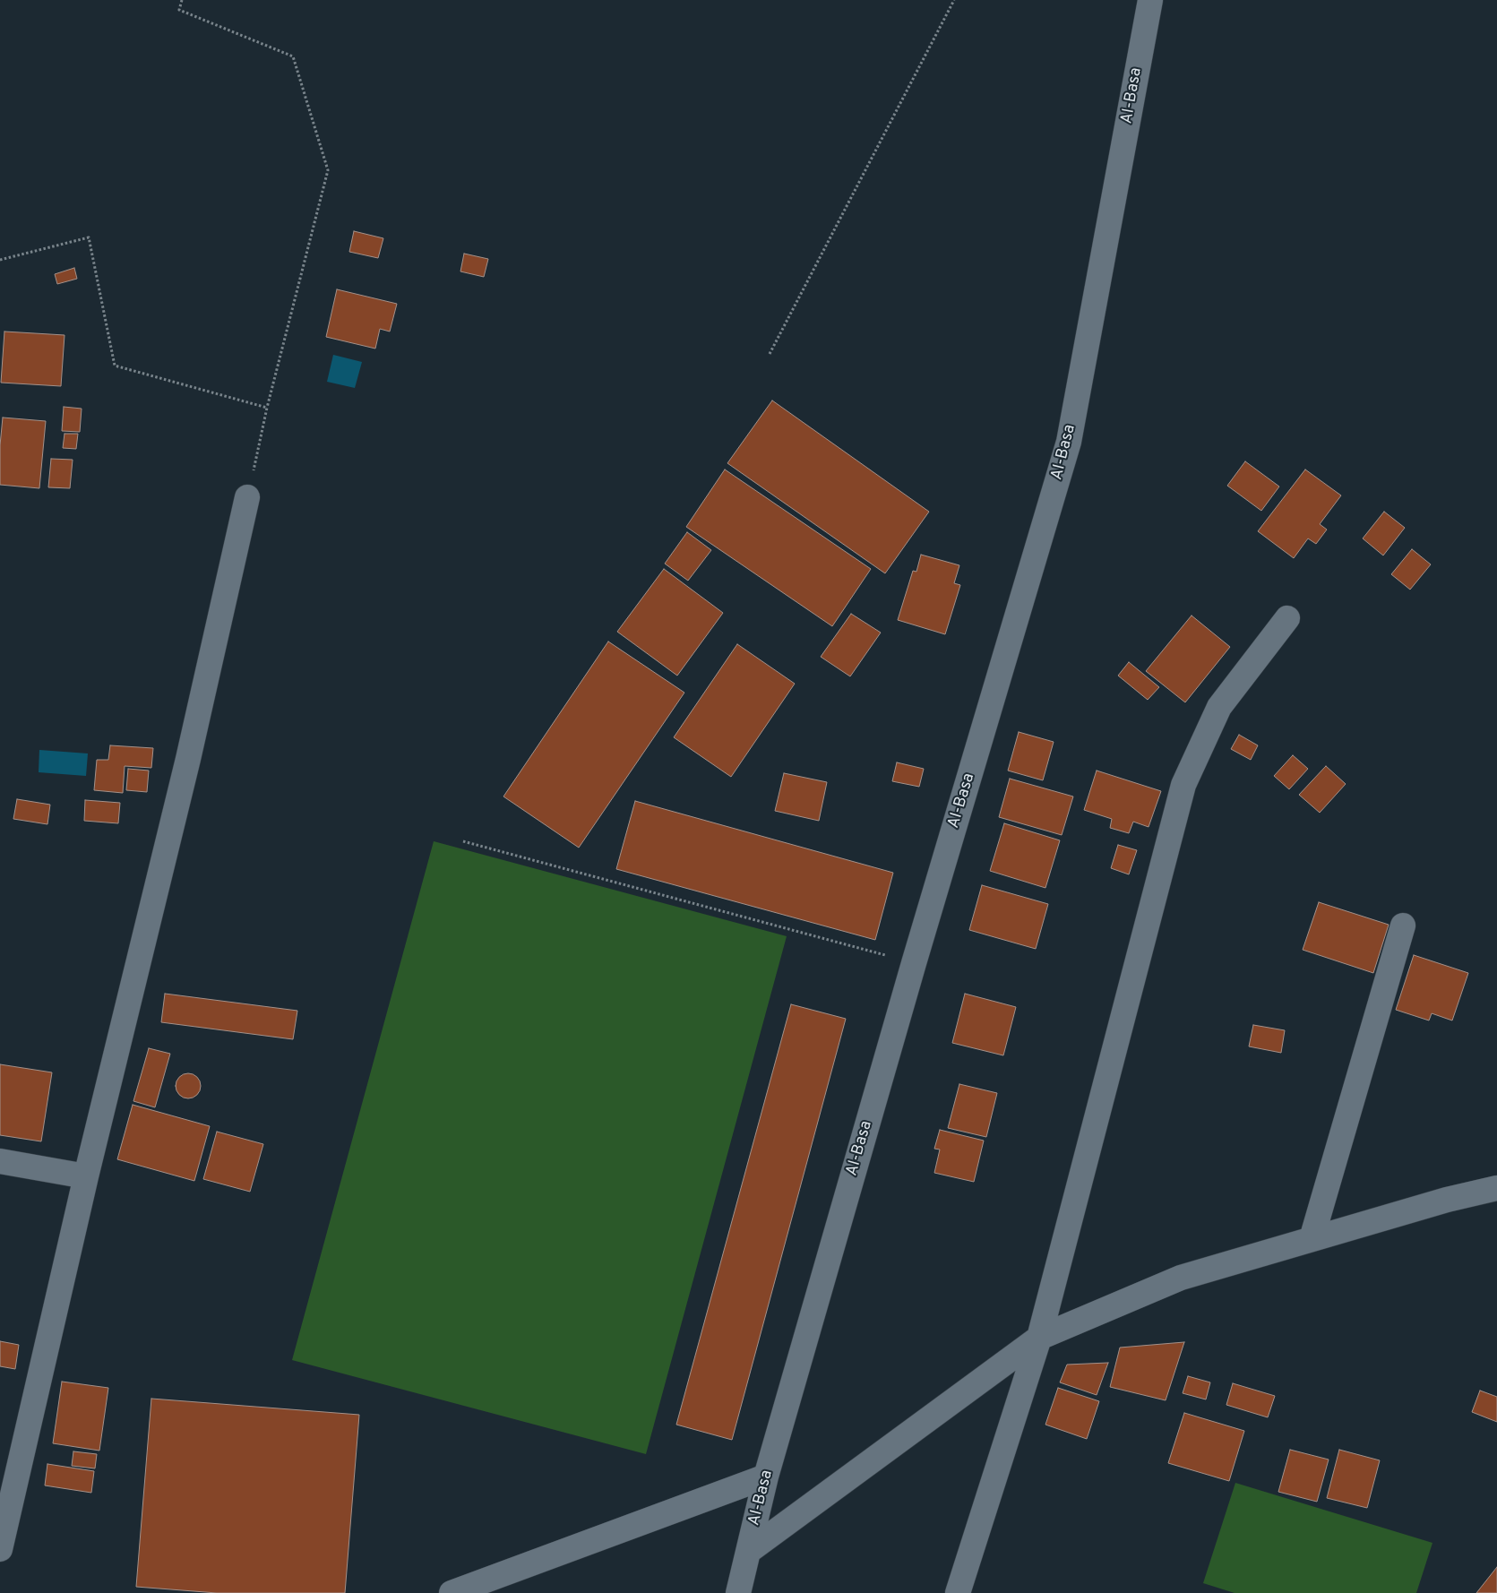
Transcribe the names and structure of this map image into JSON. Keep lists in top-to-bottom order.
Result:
{
  "streets": {
    "street": ["Al-Basa"]
  }
}
